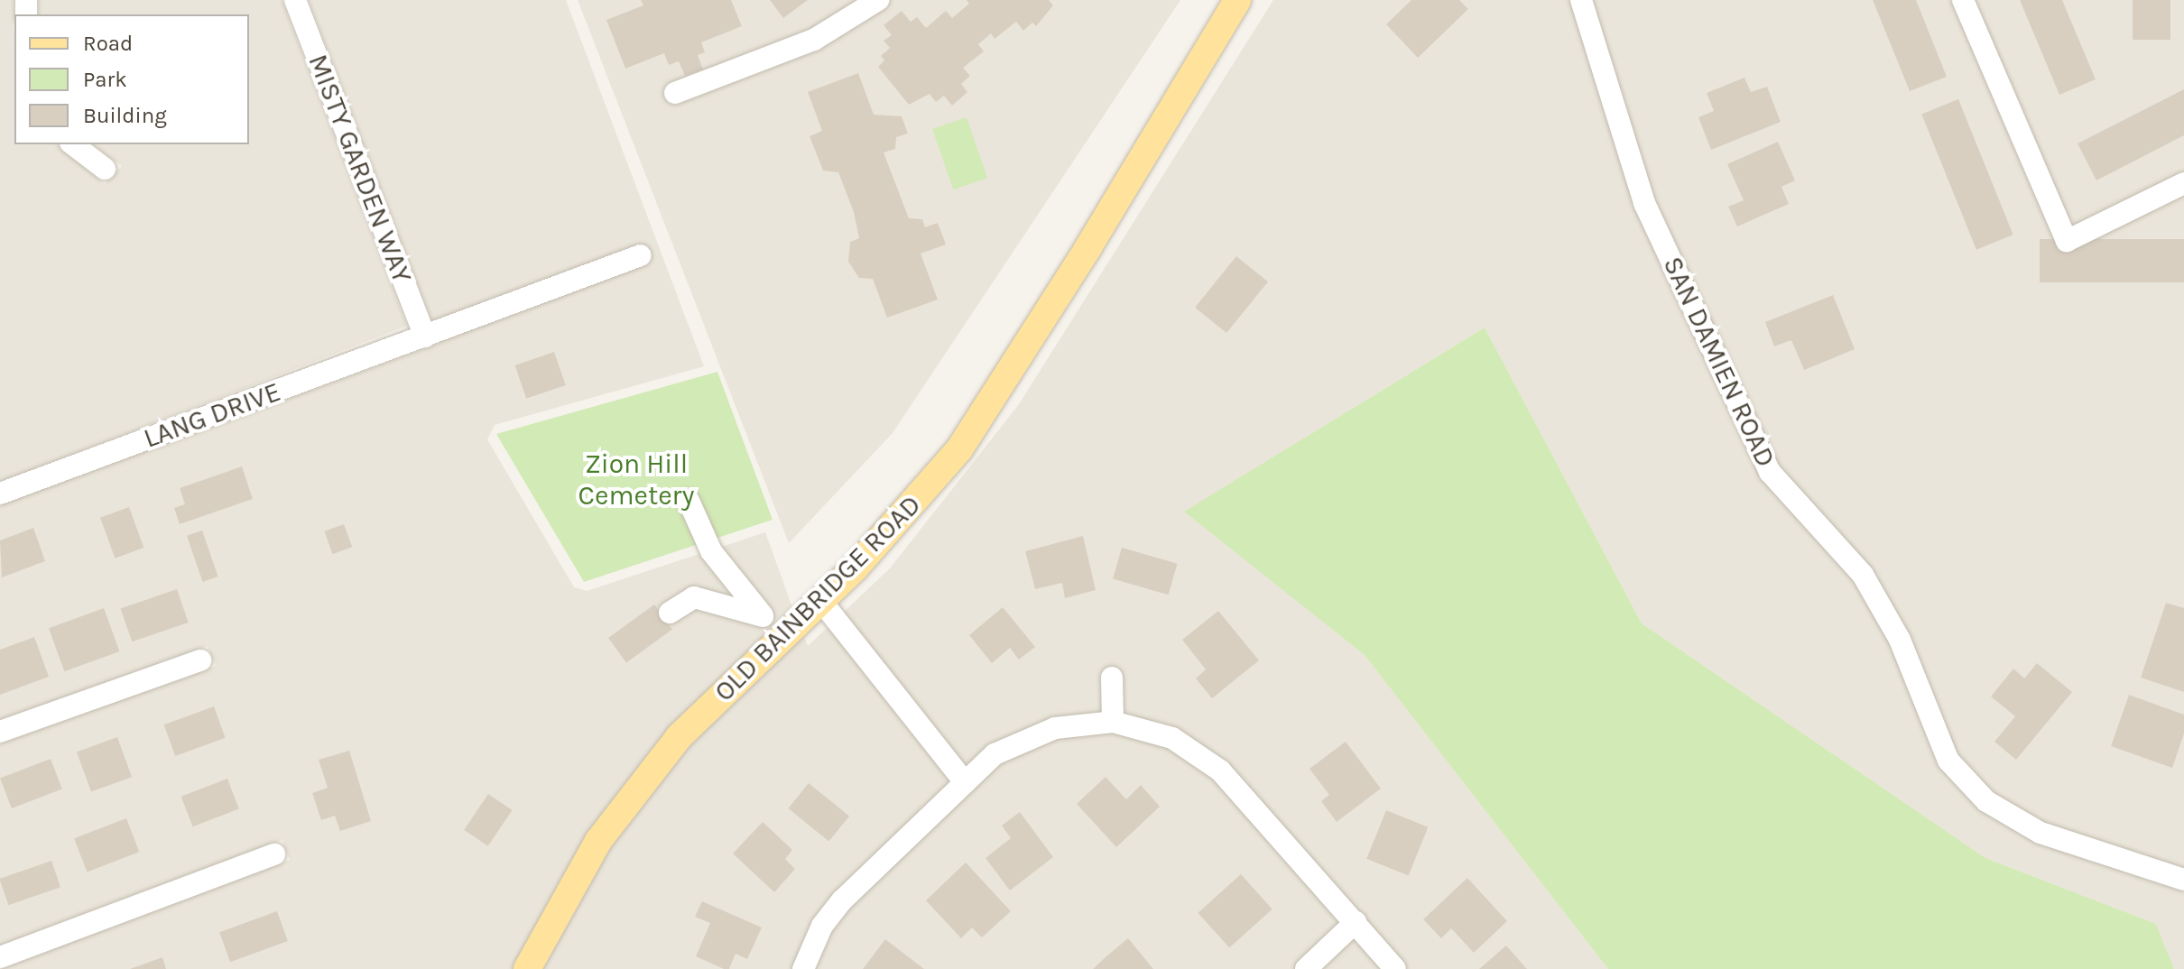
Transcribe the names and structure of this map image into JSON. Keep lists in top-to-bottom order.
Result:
{
  "streets": {
    "main road": ["OLD BAINBRIDGE ROAD"],
    "street": ["MISTY GARDEN WAY", "SAN DAMIEN ROAD", "LANG DRIVE"]
  },
  "crossings": [
    ["MISTY GARDEN WAY", "LANG DRIVE"]
  ],
  "parks": ["Zion Hill Cemetery"],
  "legend": ["Road", "Park", "Building"]
}
